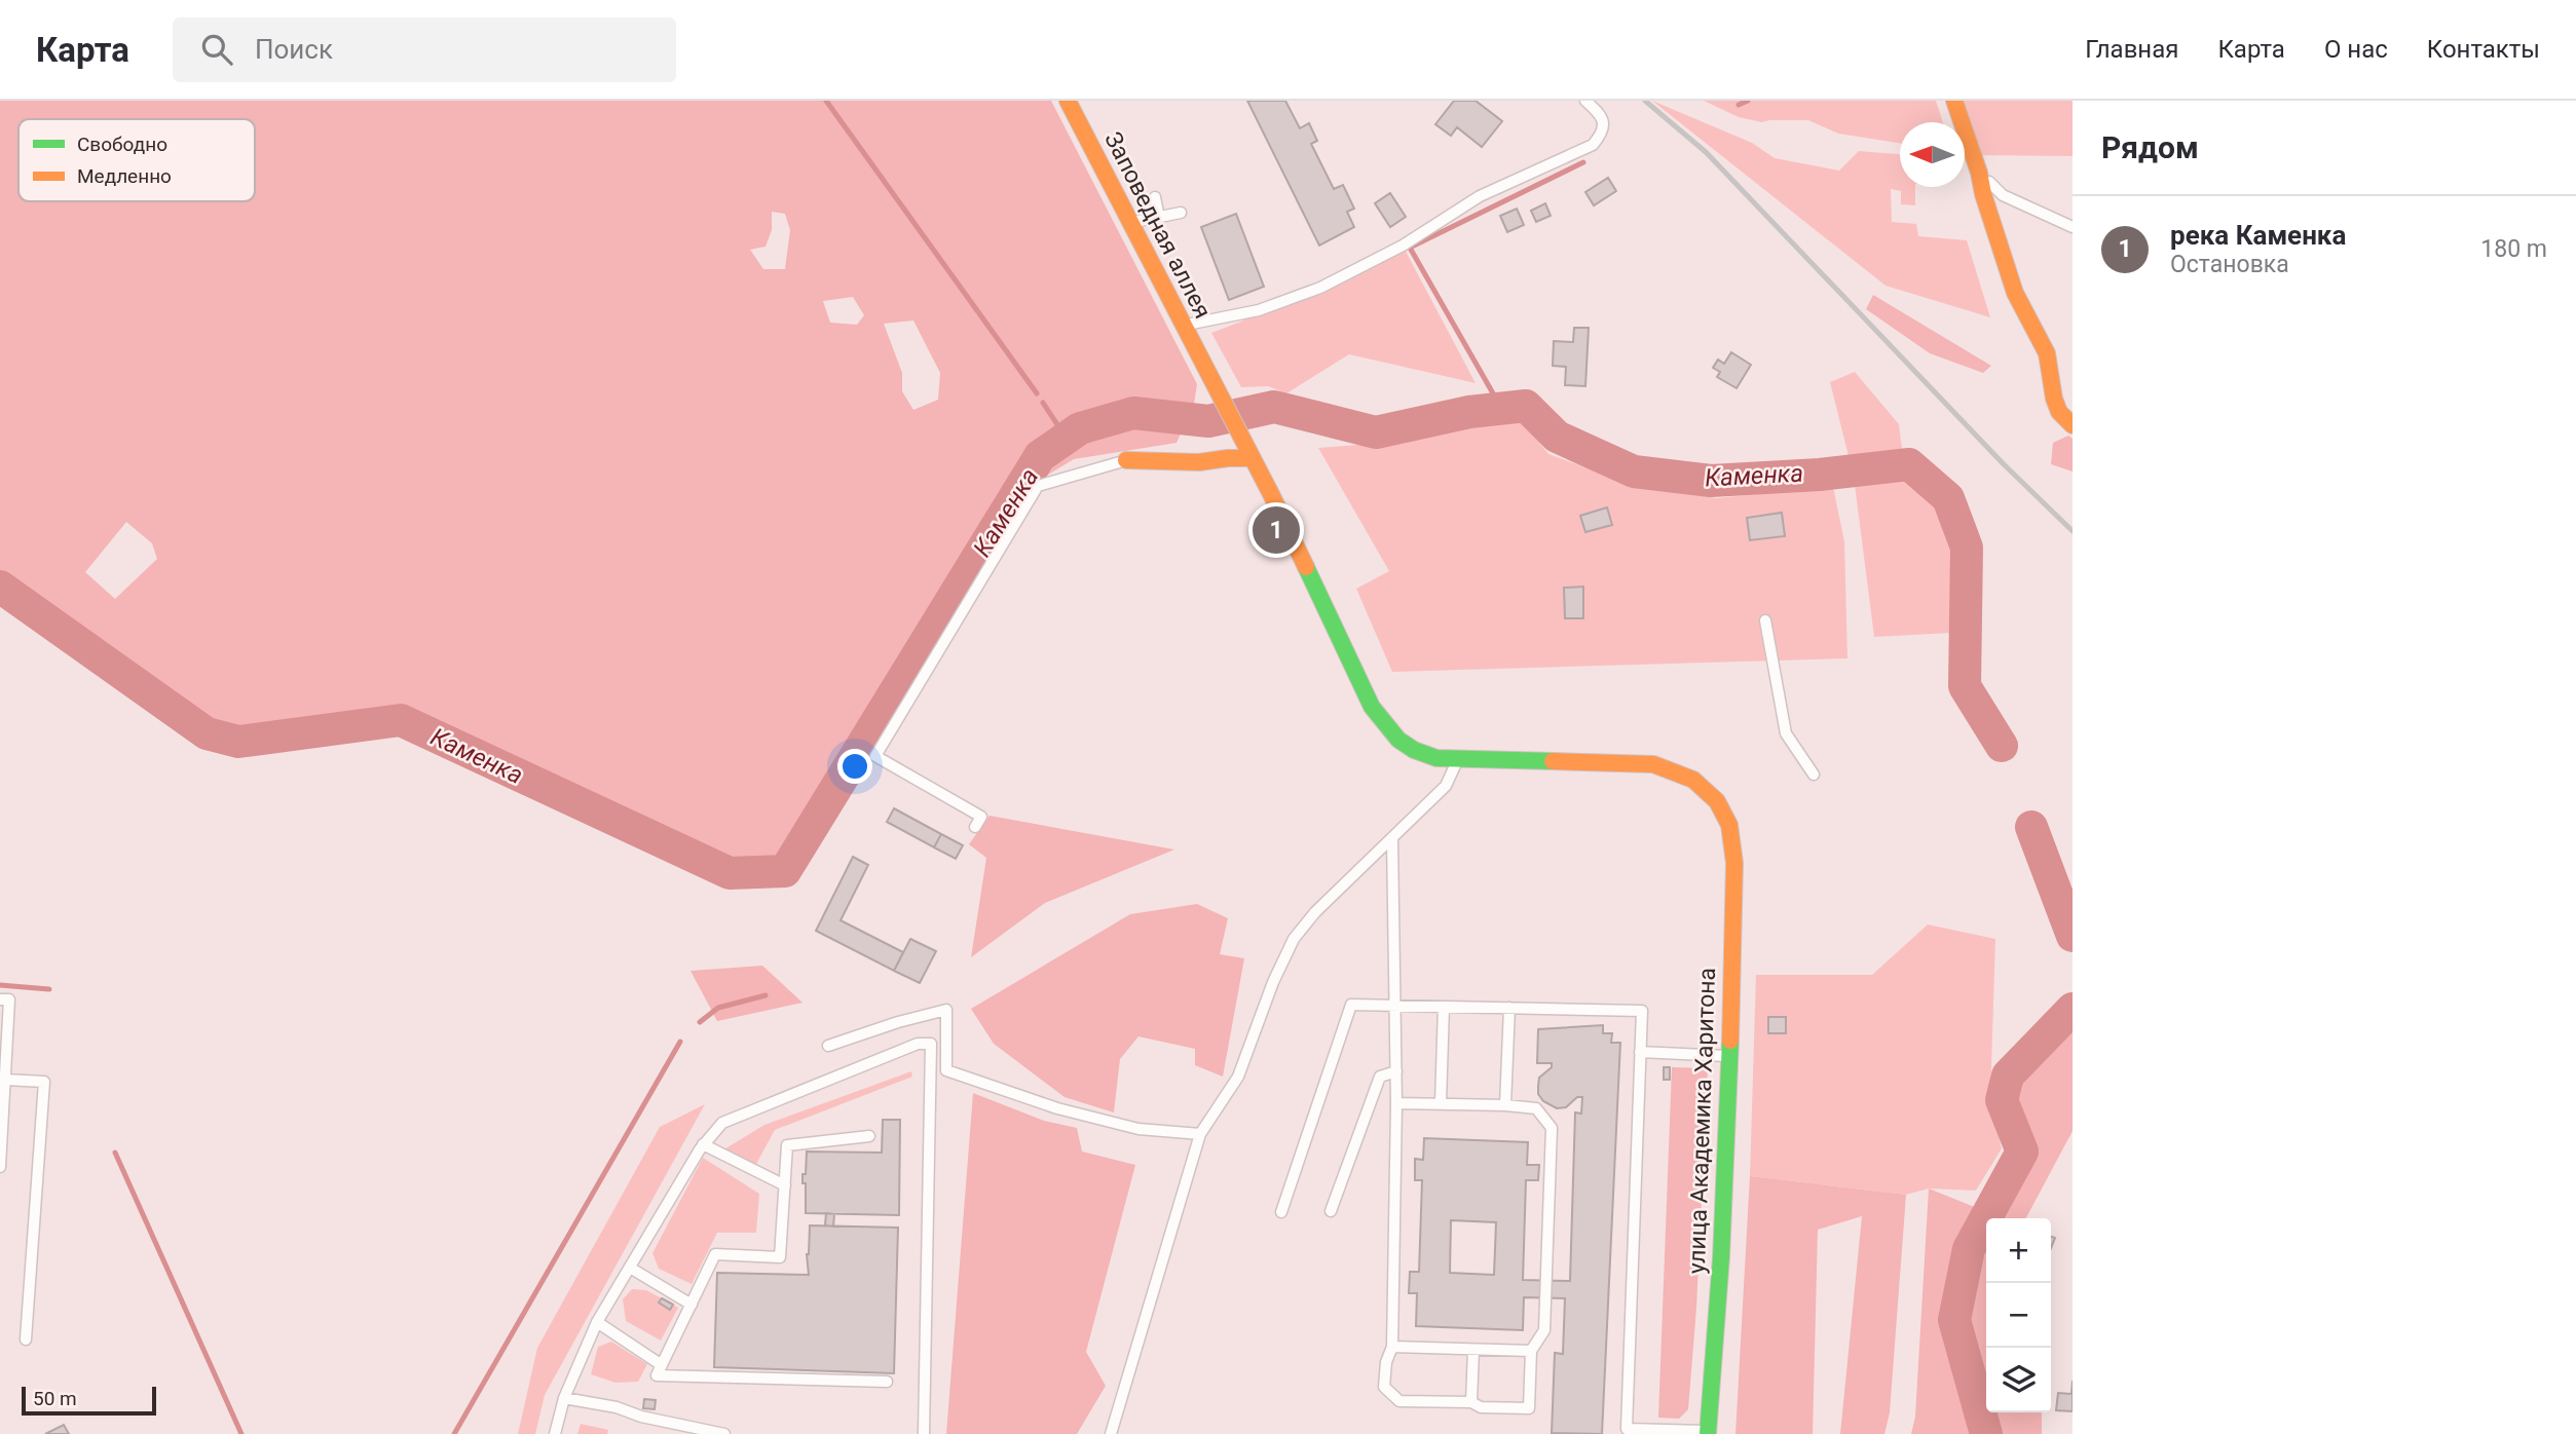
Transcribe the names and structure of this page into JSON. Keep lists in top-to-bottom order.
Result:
{
  "streets": {
    "street": ["Заповедная аллея", "улица Академика Харитона"]
  },
  "water": ["Каменка"],
  "legend": ["Свободно", "Медленно"],
  "scale_bar": "50 m",
  "north": "left",
  "page": {
    "header": "Карта",
    "search": "Поиск",
    "nav": [
      "Главная",
      "Карта",
      "О нас",
      "Контакты"
    ],
    "heading": "Рядом",
    "list": [
      {
        "mark": "1",
        "name": "река Каменка",
        "note": "Остановка",
        "value": "180 m"
      }
    ],
    "pins": "1",
    "map_buttons": ["+", "−"],
    "scale": "50 m"
  }
}
